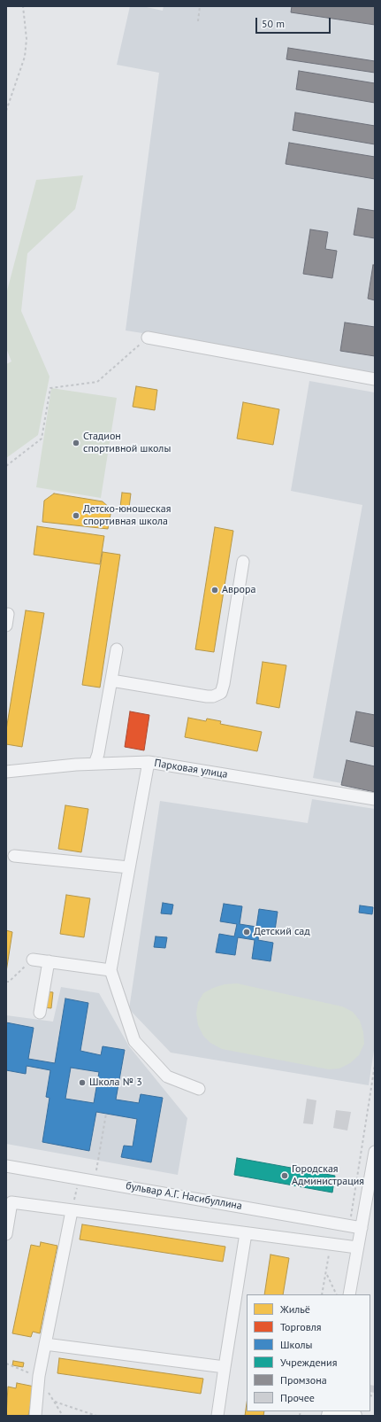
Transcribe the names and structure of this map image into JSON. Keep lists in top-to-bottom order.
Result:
{
  "streets": {
    "street": ["Парковая улица", "бульвар А.Г. Насибуллина"]
  },
  "places": [
    "Стадион спортивной школы",
    "Детско-юношеская спортивная школа",
    "Аврора",
    "Детский сад",
    "Школа № 3",
    "Городская Администрация"
  ],
  "legend": [
    "Жильё",
    "Торговля",
    "Школы",
    "Учреждения",
    "Промзона",
    "Прочее"
  ],
  "scale_bar": "50 m"
}
